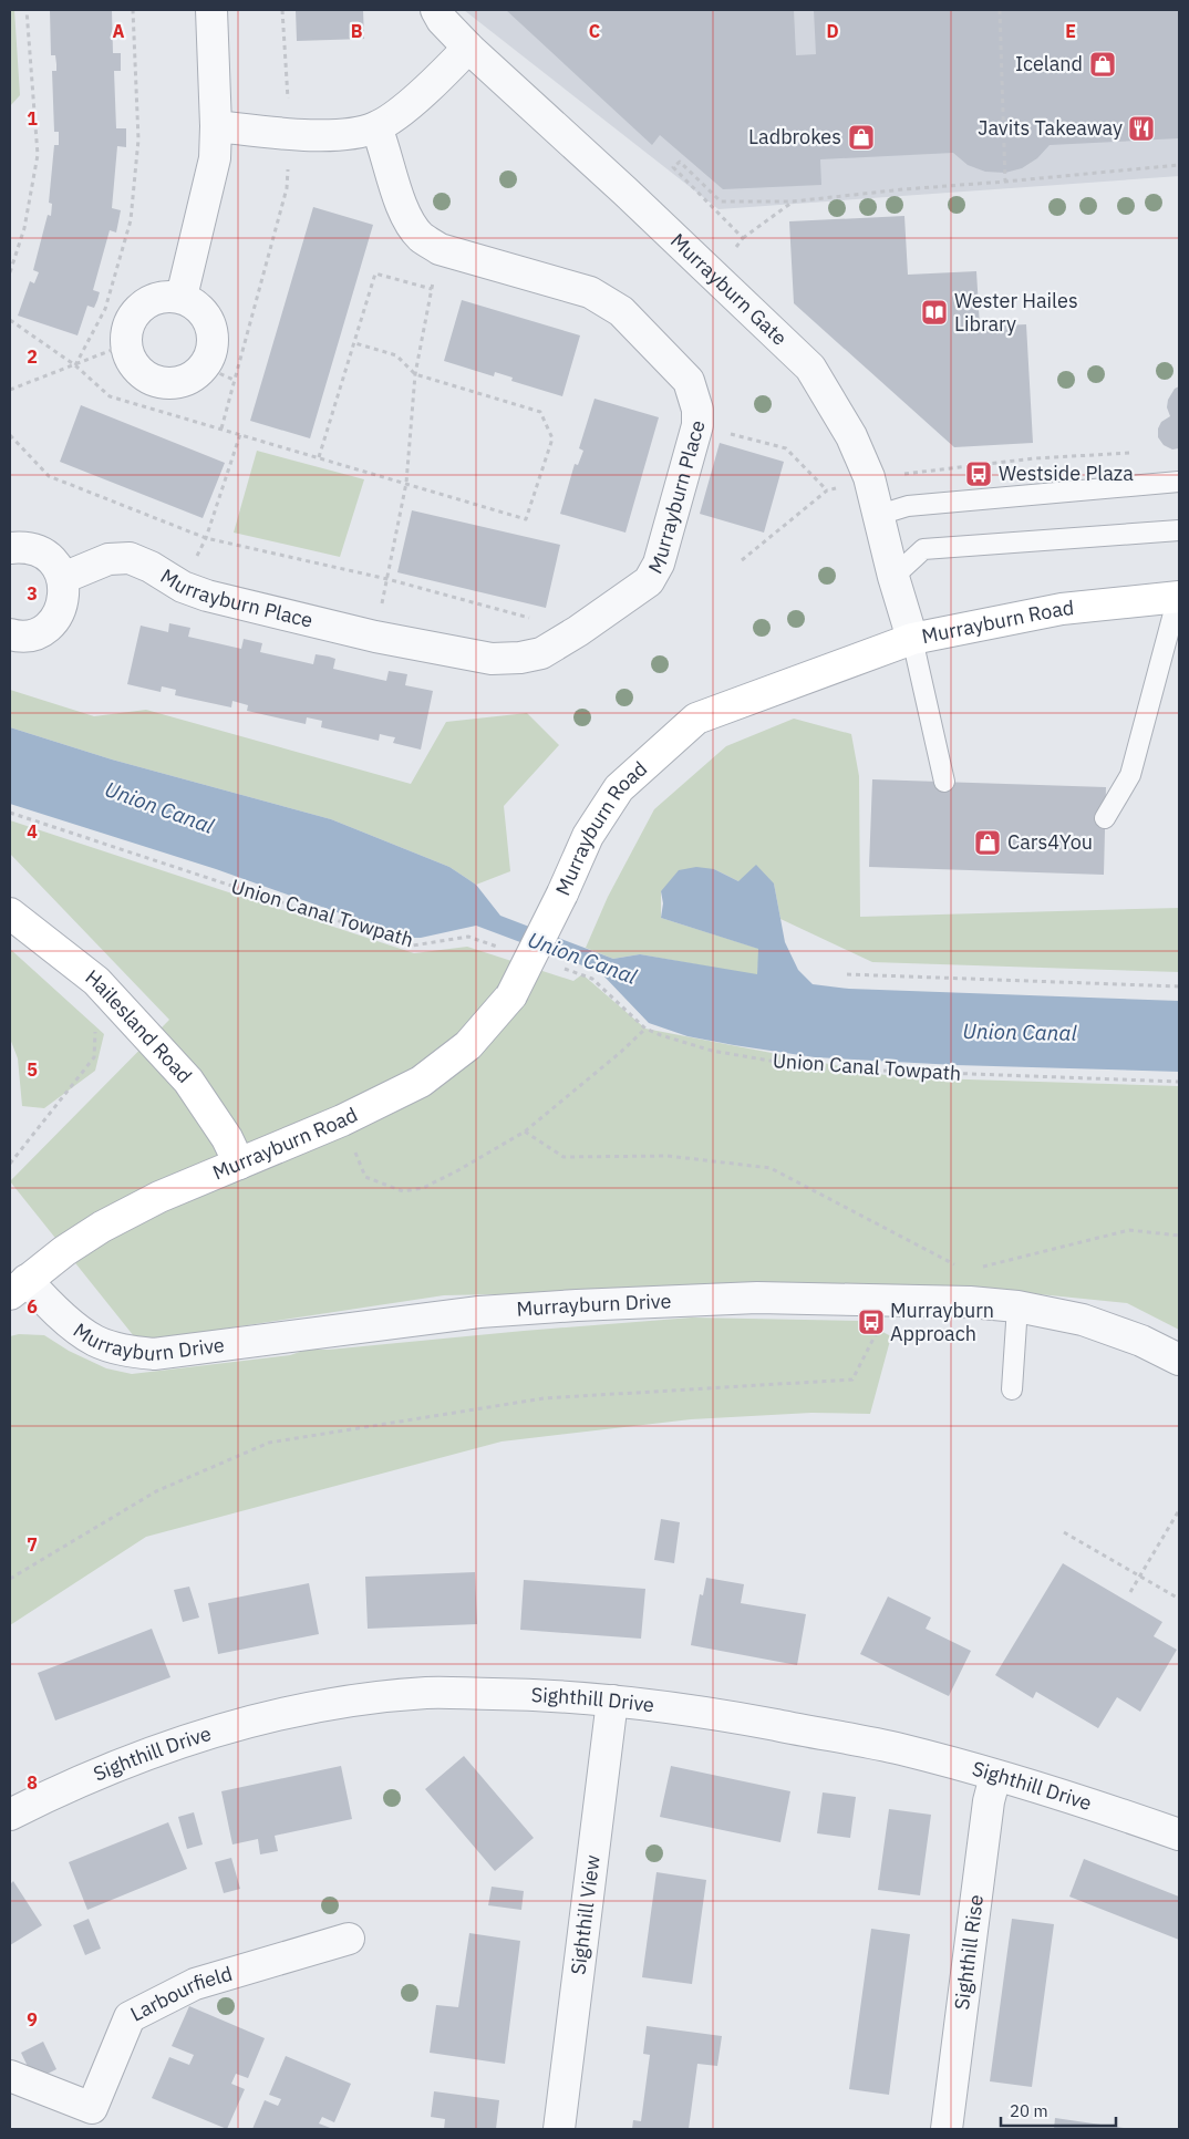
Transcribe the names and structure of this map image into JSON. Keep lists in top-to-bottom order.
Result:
{
  "streets": {
    "street": [
      "Murrayburn Gate",
      "Murrayburn Place",
      "Murrayburn Road",
      "Hailesland Road",
      "Murrayburn Drive",
      "Sighthill Drive",
      "Sighthill View",
      "Sighthill Rise",
      "Larbourfield"
    ],
    "path": ["Union Canal Towpath"]
  },
  "crossings": [
    ["Murrayburn Gate", "Murrayburn Road"],
    ["Murrayburn Road", "Hailesland Road"],
    ["Murrayburn Road", "Murrayburn Drive"],
    ["Sighthill Drive", "Sighthill View"],
    ["Sighthill Drive", "Sighthill Rise"]
  ],
  "water": ["Union Canal"],
  "places": {
    "shop": ["Iceland", "Ladbrokes", "Cars4You"],
    "restaurant": ["Javits Takeaway"],
    "library": ["Wester Hailes Library"],
    "bus stop": ["Westside Plaza", "Murrayburn Approach"]
  },
  "scale_bar": "20 m",
  "grid": {
    "columns": [
      "A",
      "B",
      "C",
      "D",
      "E"
    ],
    "rows": [
      "1",
      "2",
      "3",
      "4",
      "5",
      "6",
      "7",
      "8",
      "9"
    ]
  }
}
